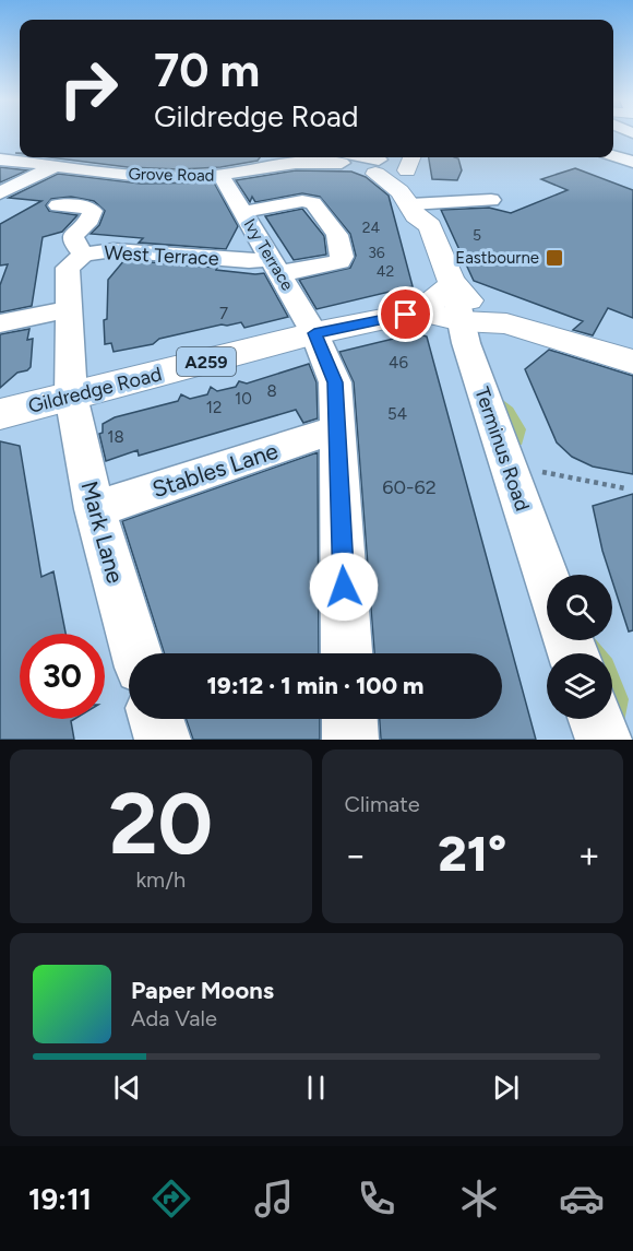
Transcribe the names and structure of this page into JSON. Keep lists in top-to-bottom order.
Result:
{
  "streets": {
    "main road": ["A259", "Gildredge Road", "Terminus Road"],
    "street": [
      "Grove Road",
      "Ivy Terrace",
      "West Terrace",
      "Stables Lane",
      "Mark Lane"
    ]
  },
  "crossings": [
    ["Grove Road", "Ivy Terrace"],
    ["Ivy Terrace", "West Terrace"],
    ["Ivy Terrace", "Gildredge Road"],
    ["Ivy Terrace", "Stables Lane"],
    ["West Terrace", "Gildredge Road"],
    ["West Terrace", "Mark Lane"],
    ["A259", "Gildredge Road"],
    ["A259", "Terminus Road"],
    ["Gildredge Road", "Mark Lane"],
    ["Stables Lane", "Mark Lane"]
  ],
  "places": {
    "transit": ["Eastbourne"]
  },
  "house_numbers": [
    "24",
    "5",
    "36",
    "42",
    "7",
    "46",
    "8",
    "10",
    "12",
    "54",
    "18",
    "60-62"
  ],
  "page": {
    "turn": ["70 m", "Gildredge Road"],
    "limit": "30",
    "trip": "19:12 · 1 min · 100 m",
    "tile": [
      ["20", "km/h"],
      "Climate"
    ],
    "heat": ["−", "21°", "+"],
    "song": ["Paper Moons", "Ada Vale"],
    "tabs": "19:11"
  }
}
